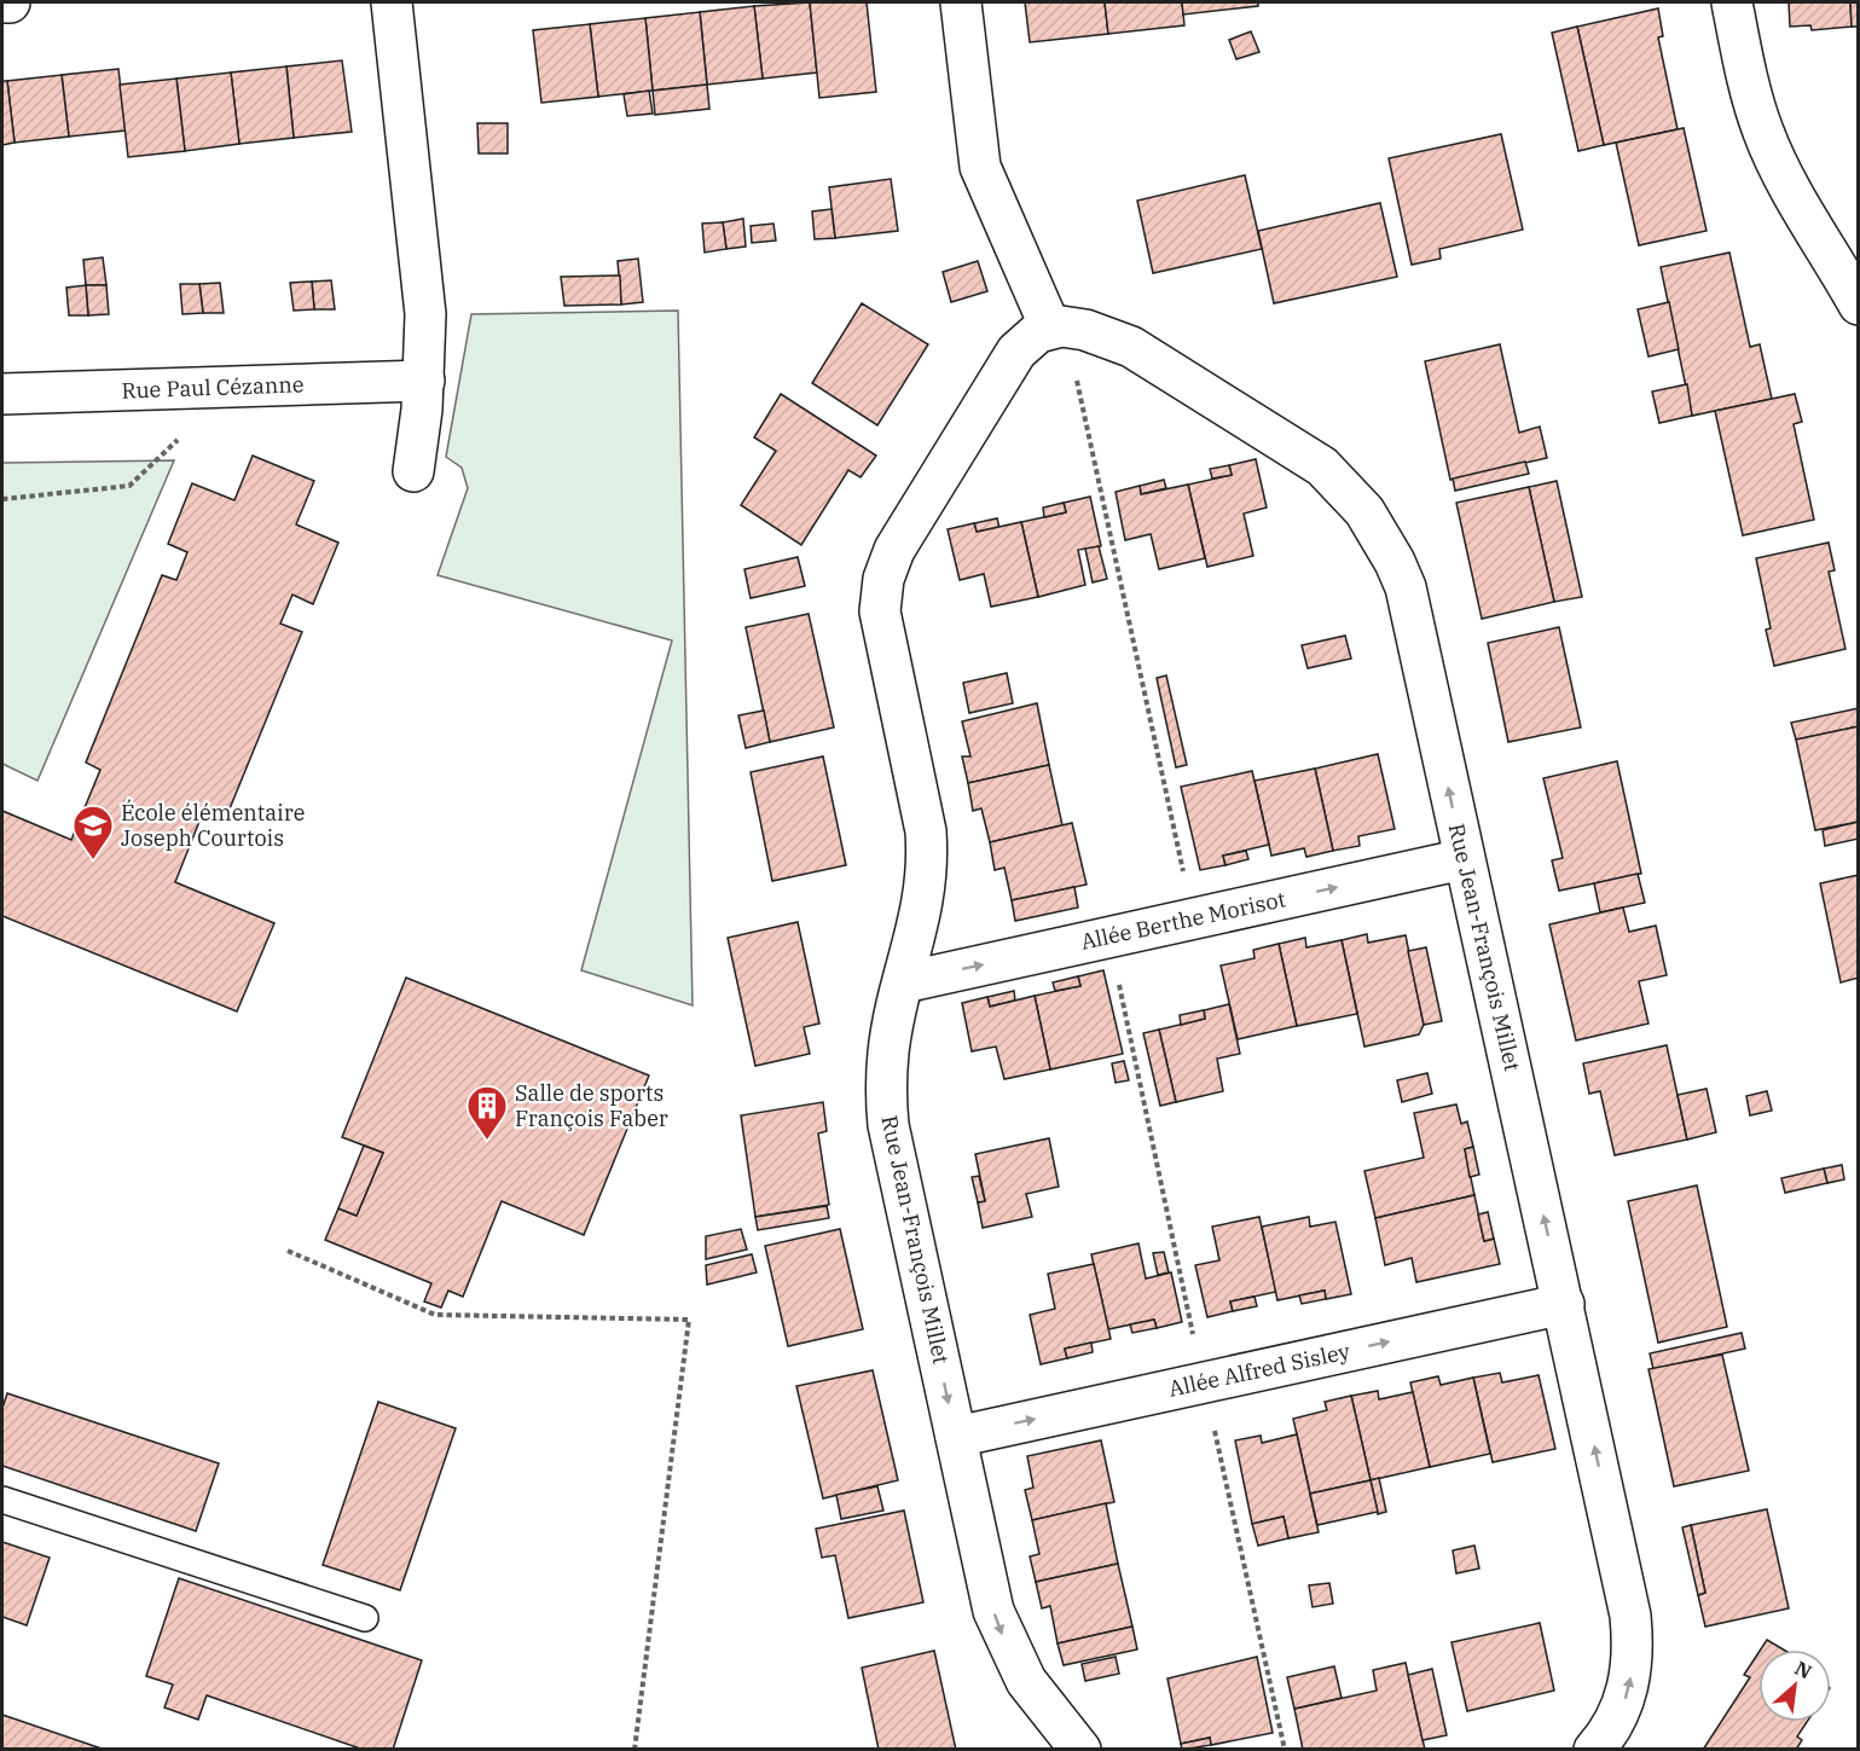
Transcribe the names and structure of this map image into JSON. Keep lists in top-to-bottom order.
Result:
{
  "streets": {
    "street": [
      "Rue Paul Cézanne",
      "Allée Berthe Morisot",
      "Rue Jean-François Millet",
      "Allée Alfred Sisley"
    ]
  },
  "crossings": [
    ["Allée Berthe Morisot", "Rue Jean-François Millet"],
    ["Rue Jean-François Millet", "Allée Alfred Sisley"]
  ],
  "one_way": ["Allée Berthe Morisot", "Allée Alfred Sisley"],
  "places": {
    "school or university": ["École élémentaire Joseph Courtois"],
    "building": ["Salle de sports François Faber"]
  },
  "north": "top right"
}
